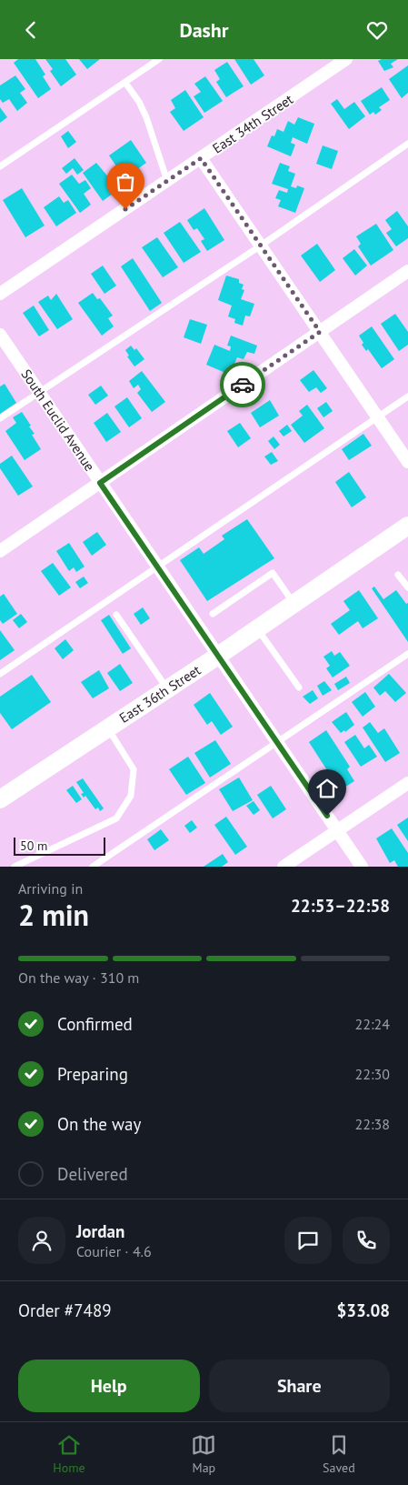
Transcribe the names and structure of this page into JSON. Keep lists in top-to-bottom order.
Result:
{
  "streets": {
    "main road": ["East 36th Street"],
    "street": ["East 34th Street", "South Euclid Avenue"]
  },
  "crossings": [
    ["South Euclid Avenue", "East 36th Street"]
  ],
  "scale_bar": "50 m",
  "page": {
    "header": "Dashr",
    "scale": "50 m",
    "heading": ["2 min", "Arriving in", "22:53–22:58"],
    "panel": [
      "Jordan",
      "Courier · 4.6",
      "Order #7489",
      "$33.08"
    ],
    "bar": "On the way · 310 m",
    "list": [
      ["Confirmed", "22:24"],
      ["Preparing", "22:30"],
      ["On the way", "22:38"],
      "Delivered"
    ],
    "buttons": ["Help", "Share"],
    "tabs": ["Home", "Map", "Saved"]
  }
}
